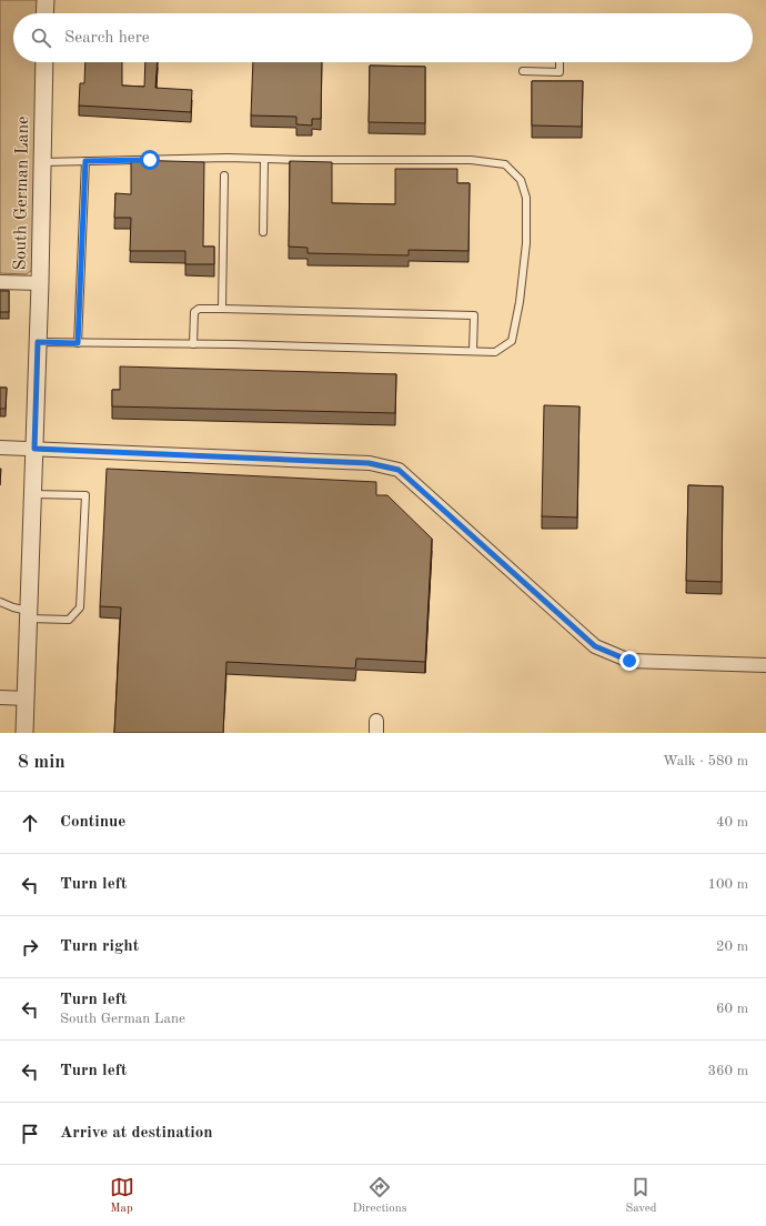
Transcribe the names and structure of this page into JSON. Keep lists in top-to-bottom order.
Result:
{
  "streets": {
    "street": ["South German Lane"]
  },
  "page": {
    "search": "Search here",
    "heading": ["8 min", "Walk · 580 m"],
    "list": [
      ["Continue", "40 m"],
      ["Turn left", "100 m"],
      ["Turn right", "20 m"],
      ["Turn left", "South German Lane", "60 m"],
      ["Turn left", "360 m"],
      "Arrive at destination"
    ],
    "nav": ["Map", "Directions", "Saved"]
  }
}
